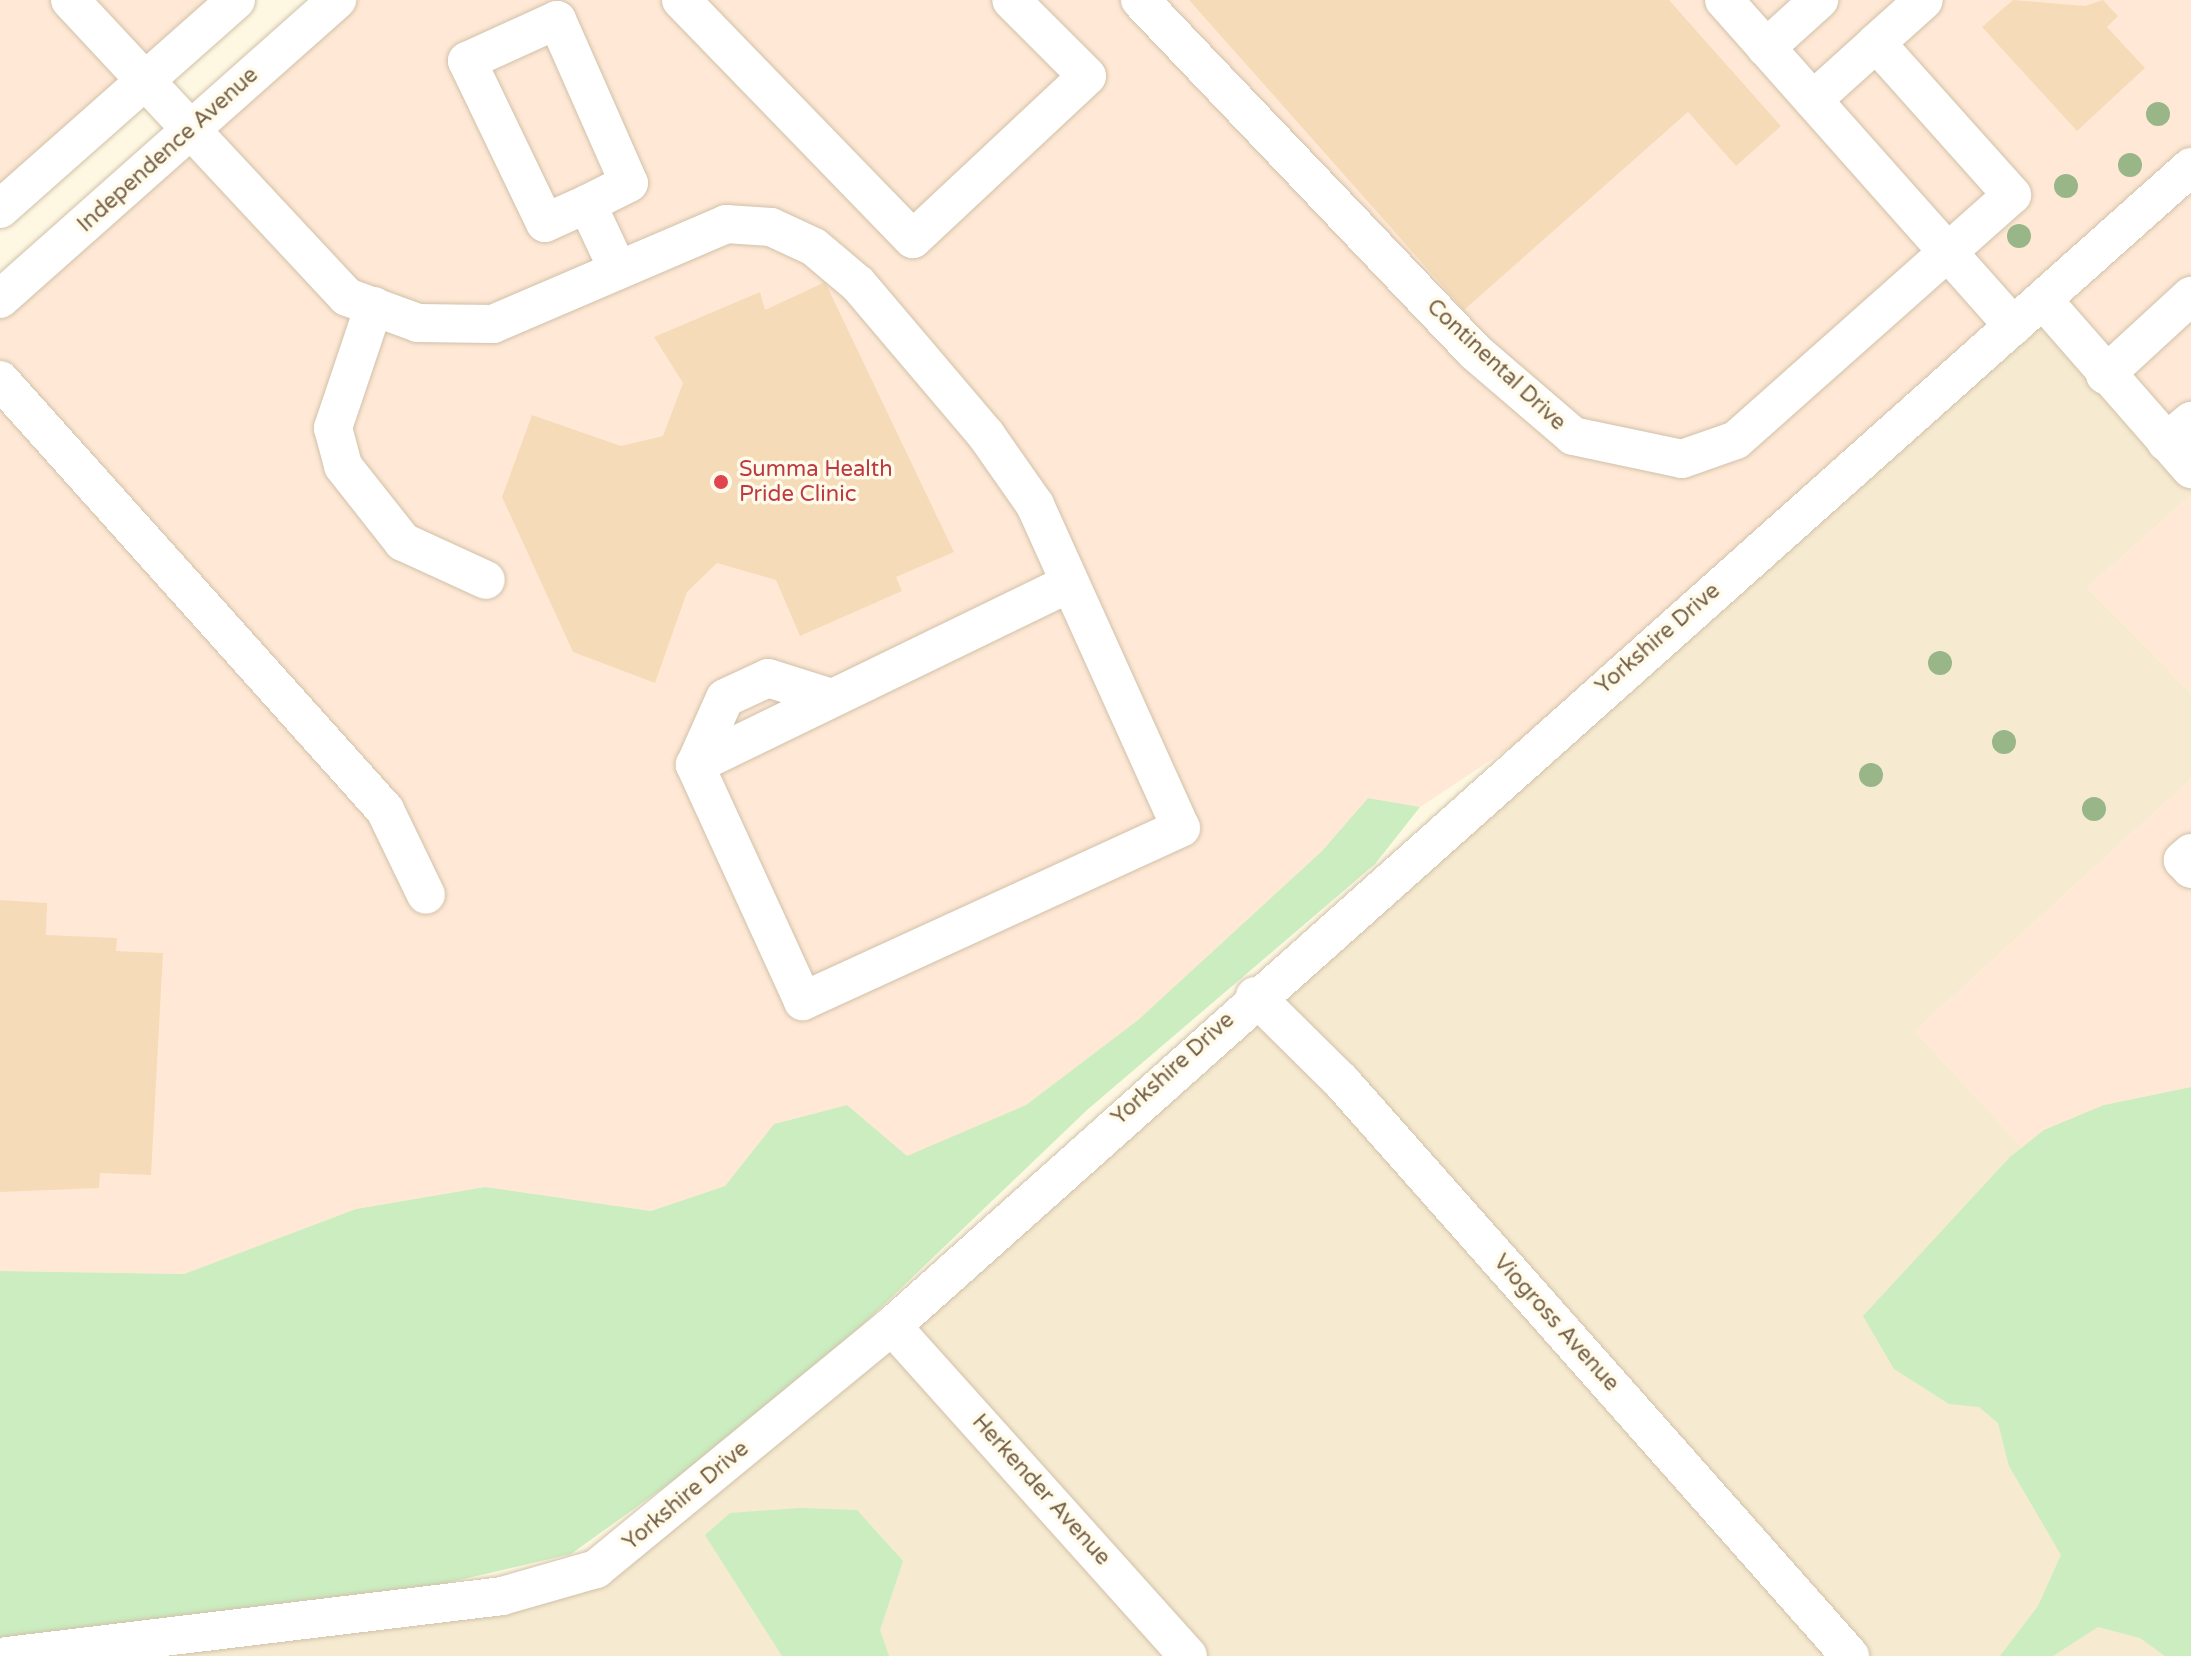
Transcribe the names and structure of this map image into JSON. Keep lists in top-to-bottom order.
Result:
{
  "streets": {
    "street": [
      "Independence Avenue",
      "Continental Drive",
      "Yorkshire Drive",
      "Viogross Avenue",
      "Herkender Avenue"
    ]
  },
  "crossings": [
    ["Yorkshire Drive", "Viogross Avenue"],
    ["Yorkshire Drive", "Herkender Avenue"]
  ],
  "places": ["Summa Health Pride Clinic"]
}
